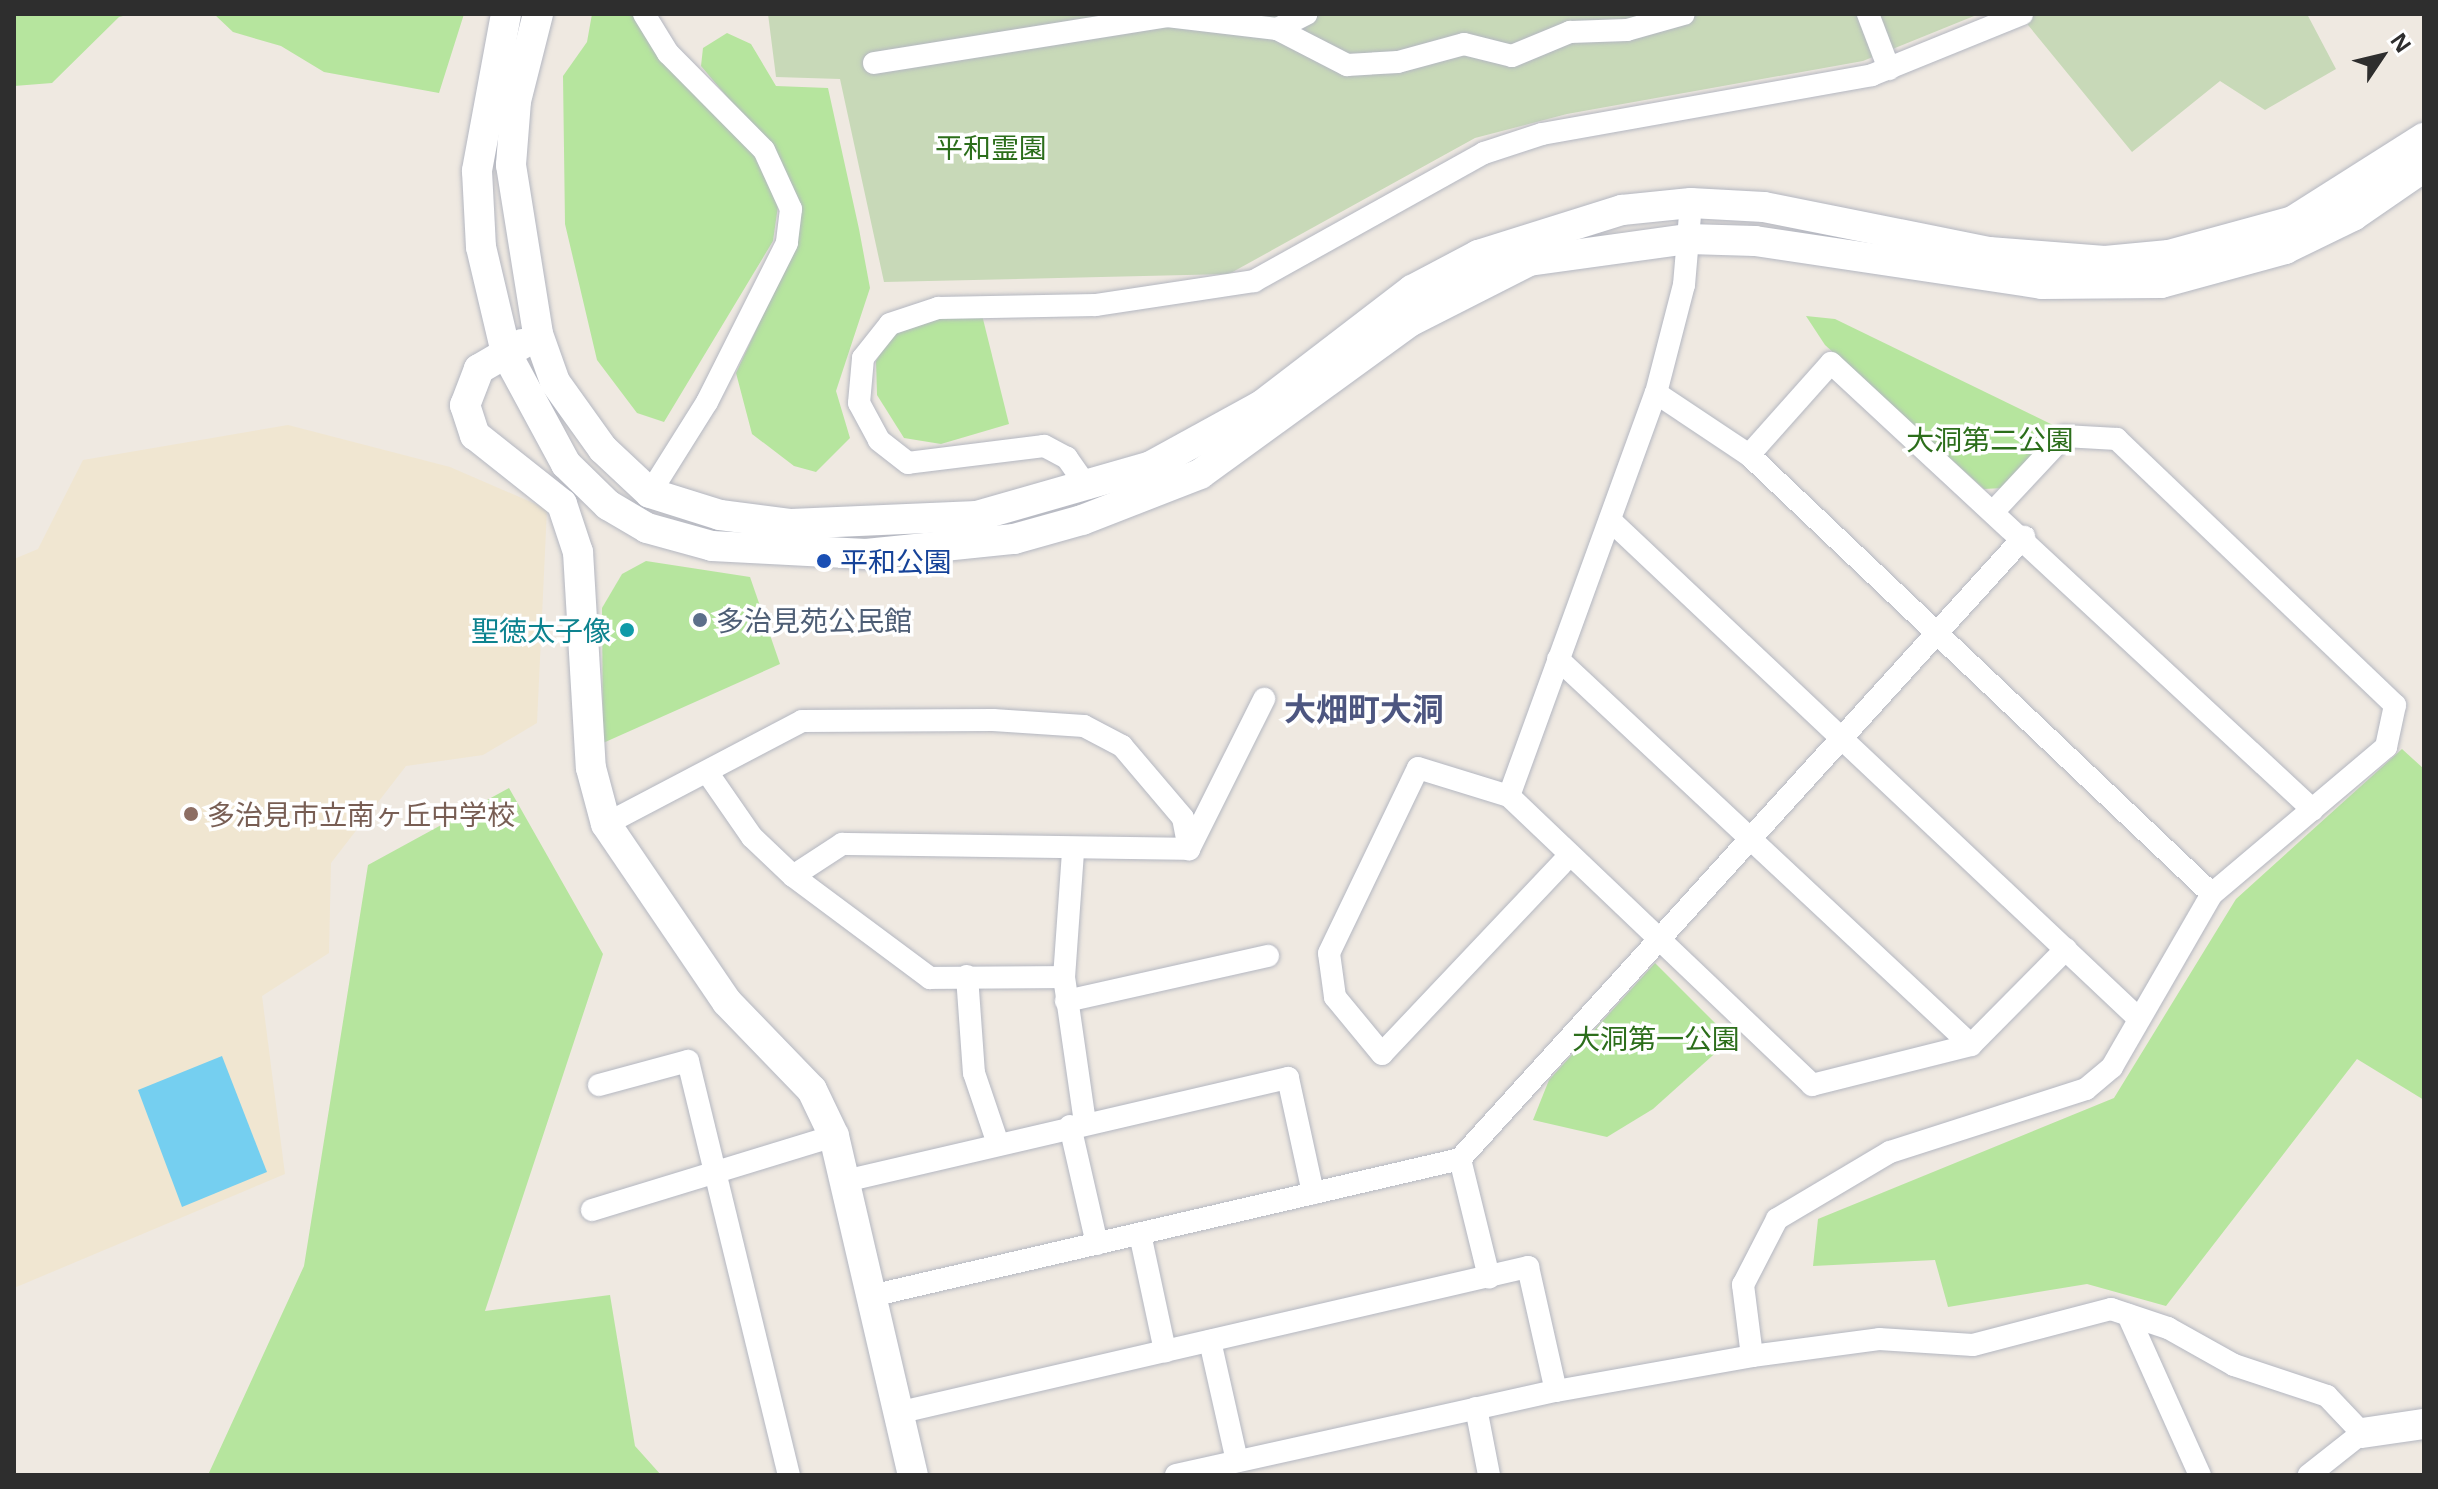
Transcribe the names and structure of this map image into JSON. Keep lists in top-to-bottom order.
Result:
{
  "districts": ["大畑町大洞"],
  "parks": ["平和霊園", "大洞第二公園", "大洞第一公園"],
  "places": [
    "平和公園",
    "多治見苑公民館",
    "聖徳太子像",
    "多治見市立南ヶ丘中学校"
  ],
  "north": "top right"
}
